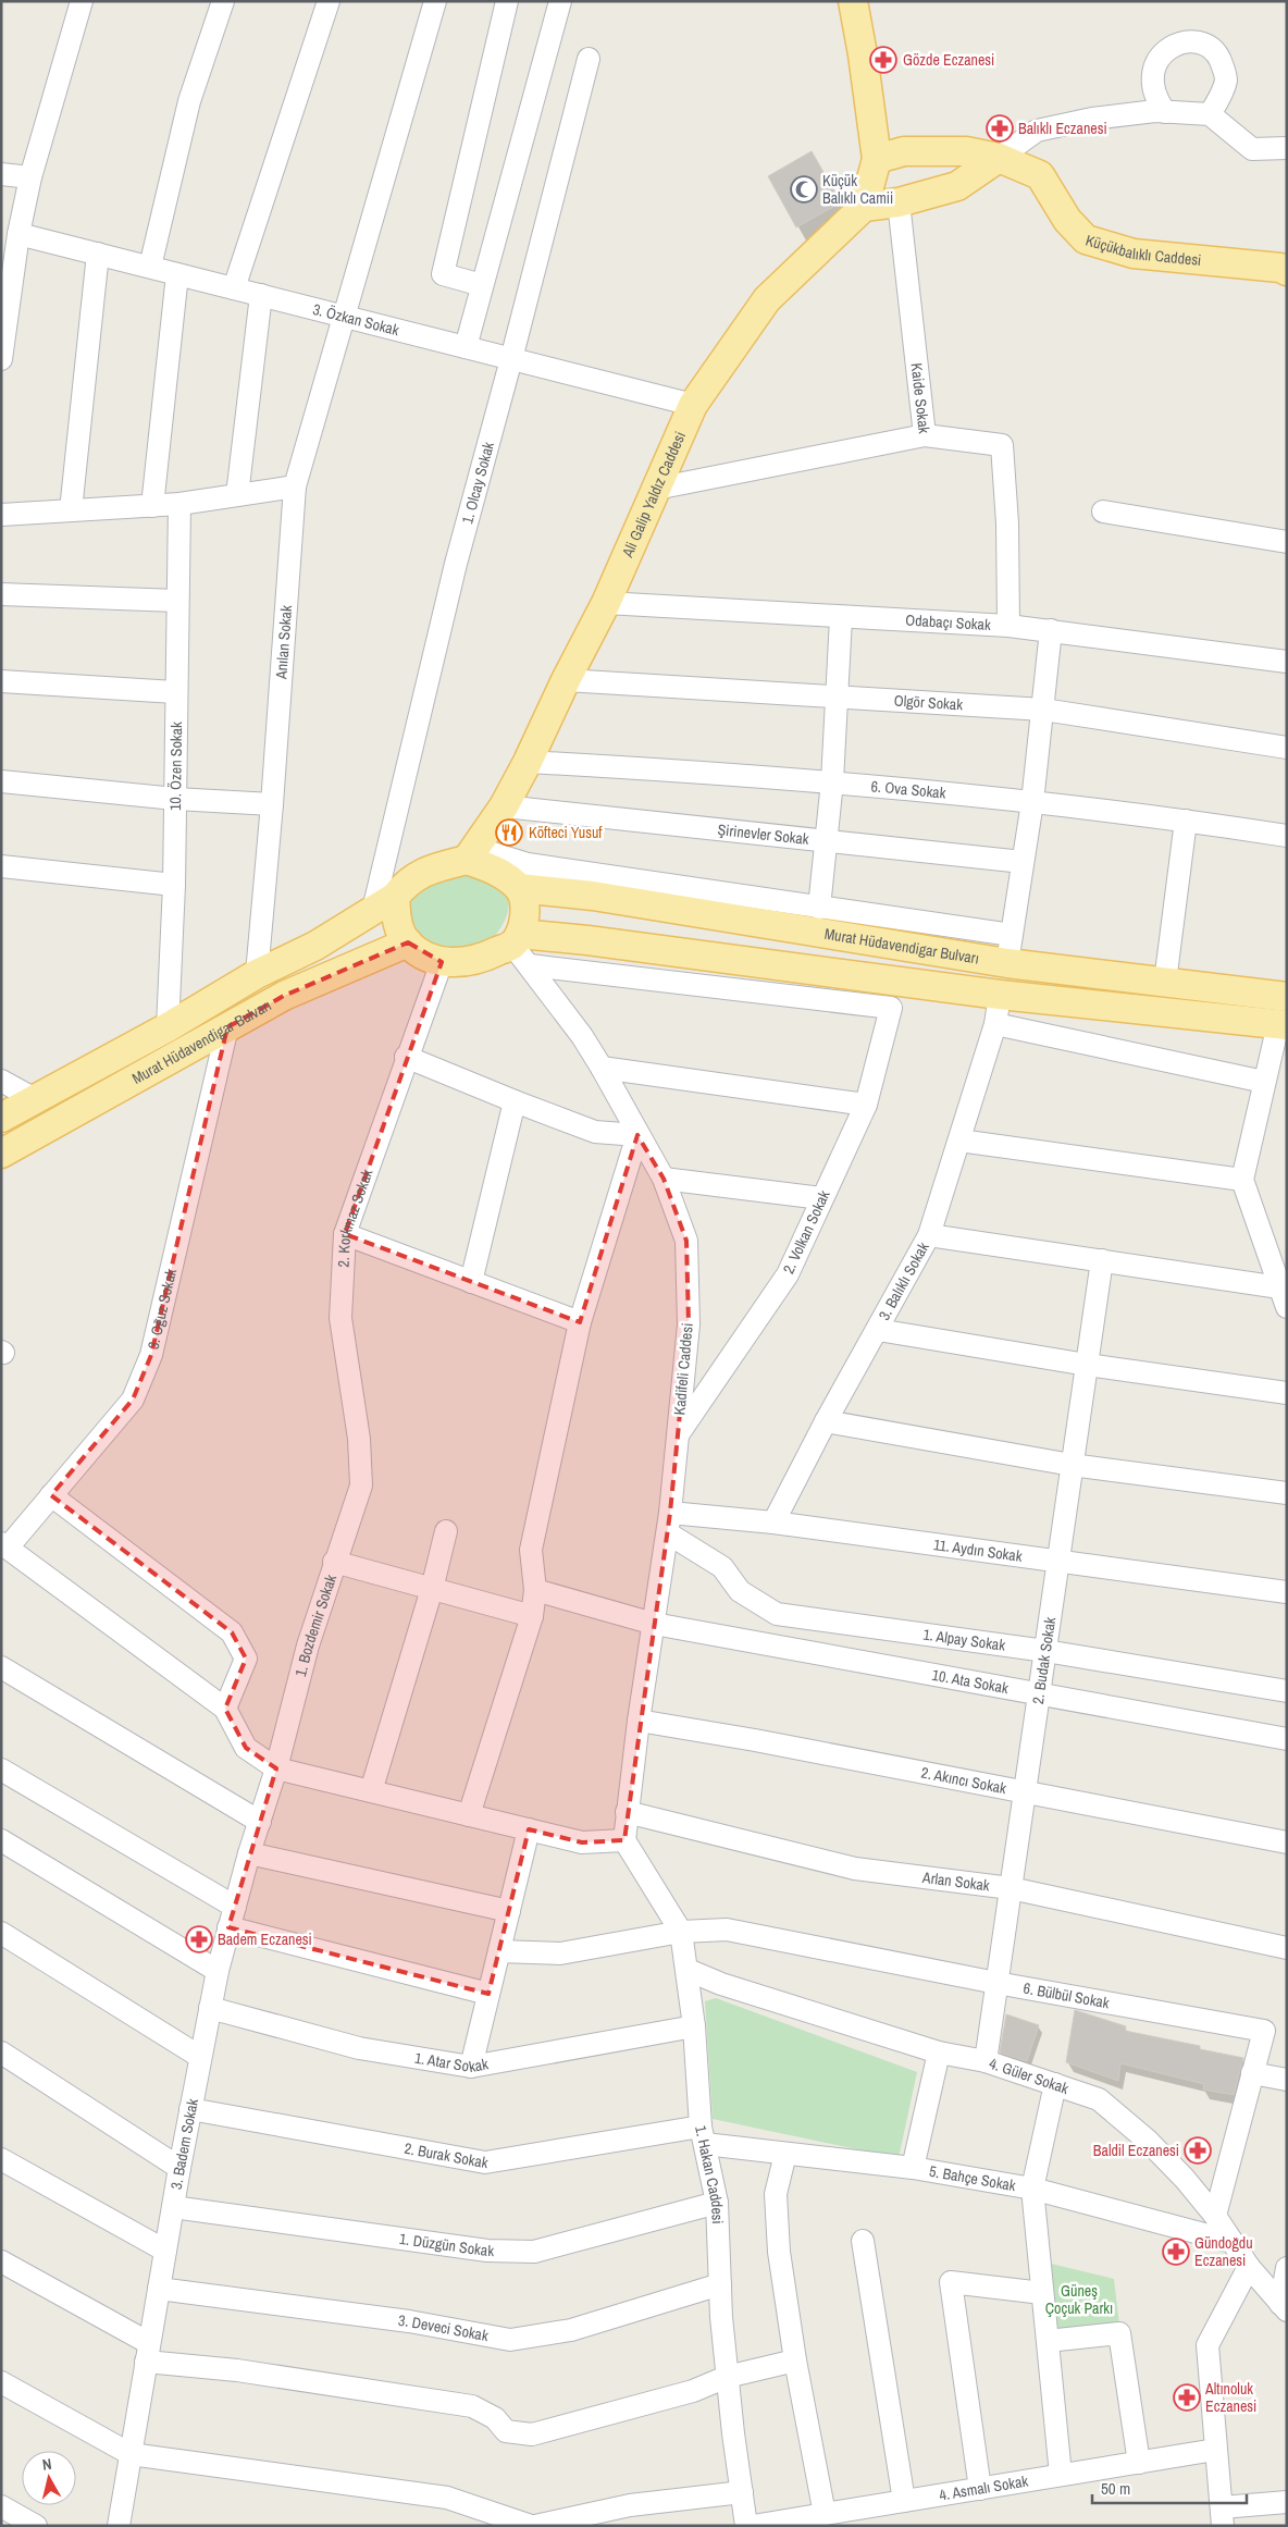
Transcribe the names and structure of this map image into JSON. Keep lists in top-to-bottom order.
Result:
{
  "streets": {
    "main road": ["Küçükbalıklı Caddesi", "Ali Galip Yaldız Caddesi", "Murat Hüdavendigar Bulvarı"],
    "street": [
      "3. Özkan Sokak",
      "Kaide Sokak",
      "1. Olcay Sokak",
      "Odabaçı Sokak",
      "Anılan Sokak",
      "Olgör Sokak",
      "10. Özen Sokak",
      "6. Ova Sokak",
      "Şirinevler Sokak",
      "2. Korkmaz Sokak",
      "2. Volkan Sokak",
      "3. Balıklı Sokak",
      "3. Oğuz Sokak",
      "Kadifeli Caddesi",
      "11. Aydın Sokak",
      "1. Bozdemir Sokak",
      "1. Alpay Sokak",
      "2. Budak Sokak",
      "10. Ata Sokak",
      "2. Akıncı Sokak",
      "Arlan Sokak",
      "6. Bülbül Sokak",
      "1. Atar Sokak",
      "4. Güler Sokak",
      "3. Badem Sokak",
      "2. Burak Sokak",
      "1. Hakan Caddesi",
      "5. Bahçe Sokak",
      "1. Düzgün Sokak",
      "3. Deveci Sokak",
      "4. Asmalı Sokak"
    ]
  },
  "crossings": [
    ["3. Özkan Sokak", "1. Olcay Sokak"],
    ["3. Özkan Sokak", "Ali Galip Yaldız Caddesi"],
    ["3. Özkan Sokak", "Anılan Sokak"],
    ["Kaide Sokak", "Odabaçı Sokak"],
    ["1. Olcay Sokak", "Ali Galip Yaldız Caddesi"],
    ["1. Olcay Sokak", "Murat Hüdavendigar Bulvarı"],
    ["1. Olcay Sokak", "2. Korkmaz Sokak"],
    ["1. Olcay Sokak", "2. Volkan Sokak"],
    ["1. Olcay Sokak", "Kadifeli Caddesi"],
    ["Ali Galip Yaldız Caddesi", "Odabaçı Sokak"],
    ["Ali Galip Yaldız Caddesi", "Olgör Sokak"],
    ["Ali Galip Yaldız Caddesi", "6. Ova Sokak"],
    ["Ali Galip Yaldız Caddesi", "Şirinevler Sokak"],
    ["Ali Galip Yaldız Caddesi", "Murat Hüdavendigar Bulvarı"],
    ["Ali Galip Yaldız Caddesi", "2. Korkmaz Sokak"],
    ["Ali Galip Yaldız Caddesi", "2. Volkan Sokak"],
    ["Ali Galip Yaldız Caddesi", "Kadifeli Caddesi"],
    ["Anılan Sokak", "Murat Hüdavendigar Bulvarı"],
    ["10. Özen Sokak", "Murat Hüdavendigar Bulvarı"],
    ["Murat Hüdavendigar Bulvarı", "2. Korkmaz Sokak"],
    ["Murat Hüdavendigar Bulvarı", "2. Volkan Sokak"],
    ["Murat Hüdavendigar Bulvarı", "3. Oğuz Sokak"],
    ["Murat Hüdavendigar Bulvarı", "Kadifeli Caddesi"],
    ["2. Korkmaz Sokak", "2. Volkan Sokak"],
    ["2. Korkmaz Sokak", "Kadifeli Caddesi"],
    ["2. Korkmaz Sokak", "1. Bozdemir Sokak"],
    ["2. Volkan Sokak", "Kadifeli Caddesi"],
    ["3. Balıklı Sokak", "11. Aydın Sokak"],
    ["Kadifeli Caddesi", "11. Aydın Sokak"],
    ["Kadifeli Caddesi", "1. Alpay Sokak"],
    ["Kadifeli Caddesi", "10. Ata Sokak"],
    ["Kadifeli Caddesi", "2. Akıncı Sokak"],
    ["Kadifeli Caddesi", "Arlan Sokak"],
    ["Kadifeli Caddesi", "1. Hakan Caddesi"],
    ["11. Aydın Sokak", "1. Alpay Sokak"],
    ["11. Aydın Sokak", "2. Budak Sokak"],
    ["1. Bozdemir Sokak", "3. Badem Sokak"],
    ["1. Alpay Sokak", "2. Budak Sokak"],
    ["2. Budak Sokak", "10. Ata Sokak"],
    ["2. Budak Sokak", "2. Akıncı Sokak"],
    ["2. Budak Sokak", "Arlan Sokak"],
    ["2. Budak Sokak", "6. Bülbül Sokak"],
    ["2. Budak Sokak", "4. Güler Sokak"],
    ["6. Bülbül Sokak", "4. Güler Sokak"],
    ["6. Bülbül Sokak", "1. Hakan Caddesi"],
    ["1. Atar Sokak", "3. Badem Sokak"],
    ["1. Atar Sokak", "1. Hakan Caddesi"],
    ["4. Güler Sokak", "1. Hakan Caddesi"],
    ["4. Güler Sokak", "5. Bahçe Sokak"],
    ["3. Badem Sokak", "2. Burak Sokak"],
    ["3. Badem Sokak", "1. Düzgün Sokak"],
    ["3. Badem Sokak", "3. Deveci Sokak"],
    ["2. Burak Sokak", "1. Hakan Caddesi"],
    ["2. Burak Sokak", "5. Bahçe Sokak"],
    ["1. Hakan Caddesi", "5. Bahçe Sokak"],
    ["1. Hakan Caddesi", "1. Düzgün Sokak"],
    ["1. Hakan Caddesi", "3. Deveci Sokak"]
  ],
  "parks": ["Güneş Çoçuk Parkı"],
  "places": {
    "pharmacy": [
      "Gözde Eczanesi",
      "Balıklı Eczanesi",
      "Badem Eczanesi",
      "Baldil Eczanesi",
      "Gündoğdu Eczanesi",
      "Altınoluk Eczanesi"
    ],
    "mosque": ["Küçük Balıklı Camii"],
    "restaurant": ["Köfteci Yusuf"]
  },
  "scale_bar": "50 m",
  "north": "top"
}
